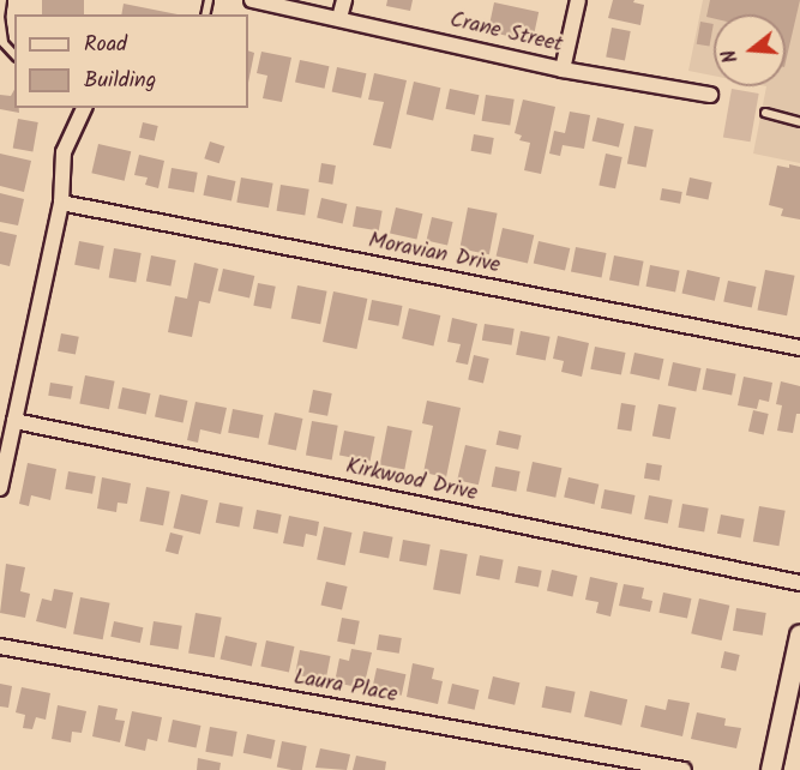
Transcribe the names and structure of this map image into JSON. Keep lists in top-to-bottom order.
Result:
{
  "streets": {
    "street": [
      "Crane Street",
      "Moravian Drive",
      "Kirkwood Drive",
      "Laura Place"
    ]
  },
  "legend": ["Road", "Building"],
  "north": "left"
}
